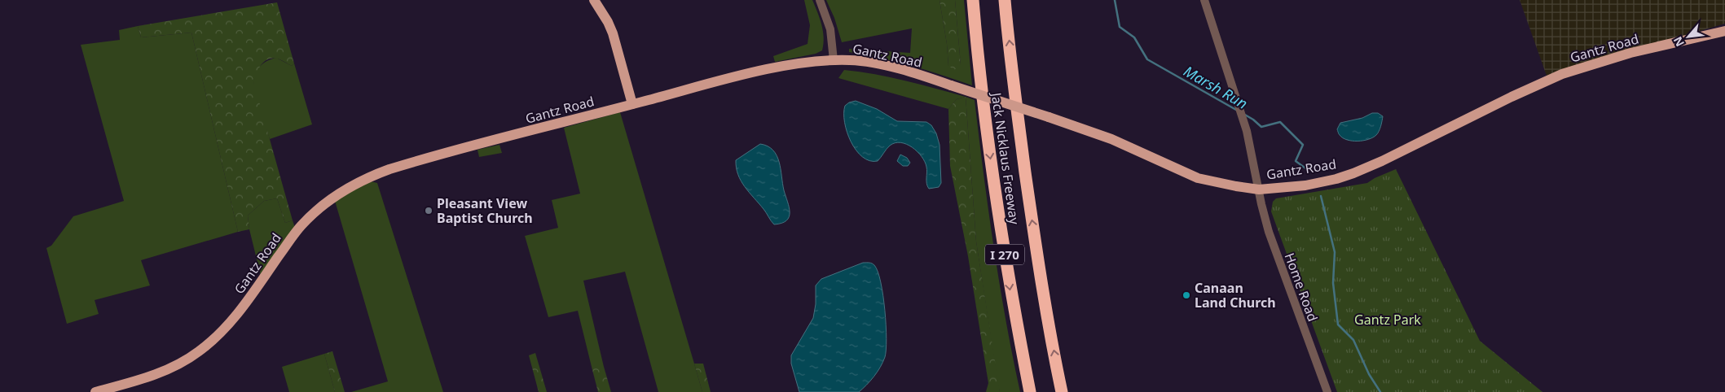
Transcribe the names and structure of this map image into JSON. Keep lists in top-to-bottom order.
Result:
{
  "streets": {
    "highway": ["Jack Nicklaus Freeway", "I 270"],
    "main road": ["Gantz Road"],
    "street": ["Home Road"]
  },
  "crossings": [
    ["Gantz Road", "Home Road"]
  ],
  "water": ["Marsh Run"],
  "parks": ["Gantz Park"],
  "places": ["Pleasant View Baptist Church", "Canaan Land Church"],
  "north": "bottom left"
}
